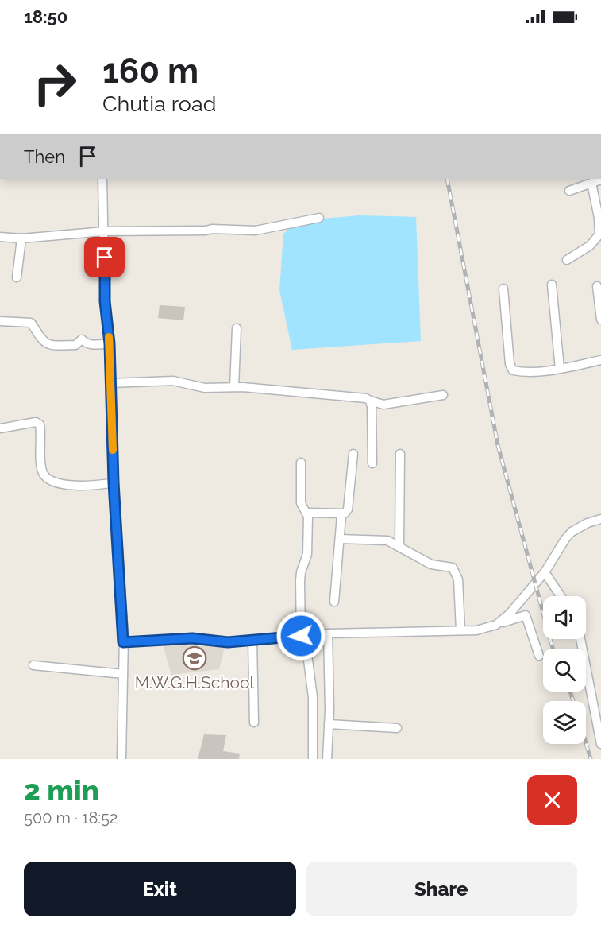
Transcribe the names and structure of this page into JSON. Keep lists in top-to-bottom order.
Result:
{
  "places": {
    "school or university": ["M.W.G.H.School"]
  },
  "page": {
    "status": "18:50",
    "turn": ["160 m", "Chutia road"],
    "then": "Then",
    "heading": ["2 min", "500 m · 18:52"],
    "buttons": ["Exit", "Share"]
  }
}
